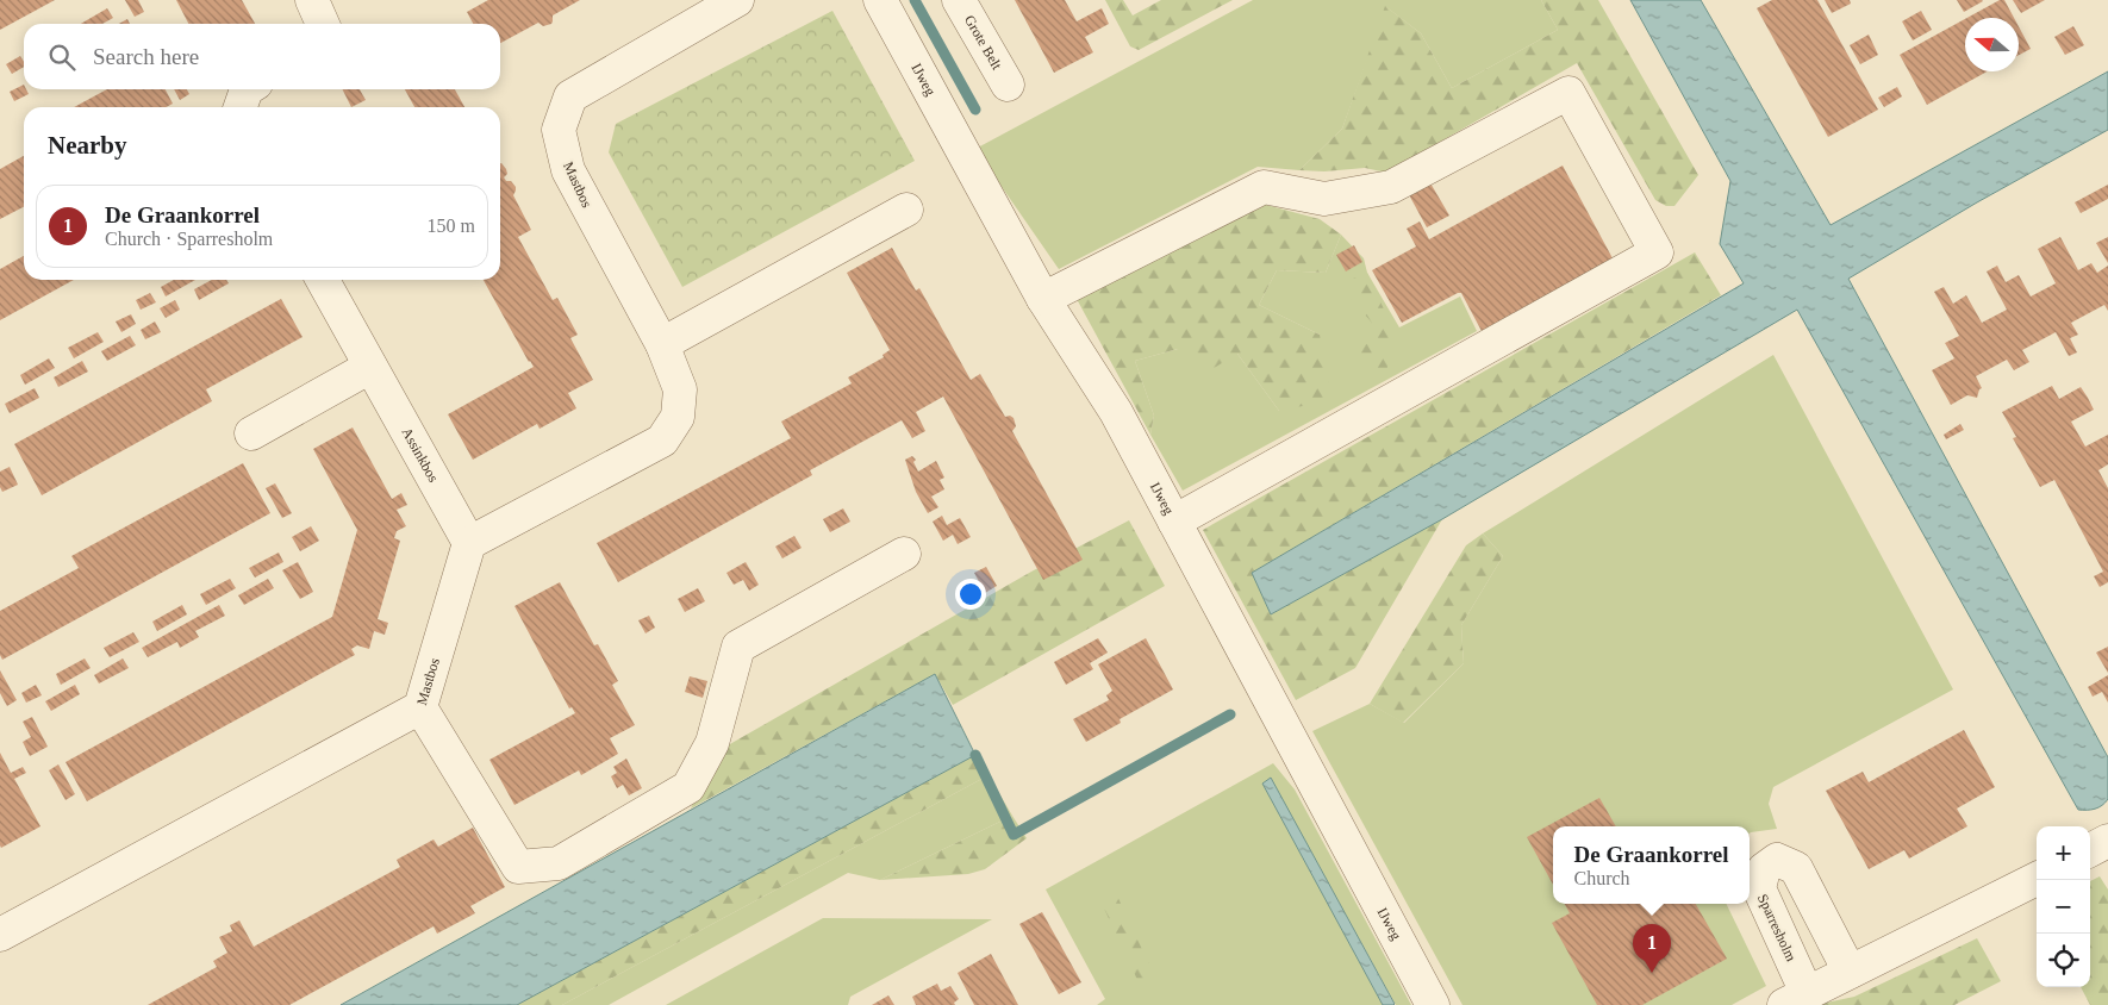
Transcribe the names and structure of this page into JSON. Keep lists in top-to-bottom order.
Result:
{
  "streets": {
    "street": [
      "Grote Belt",
      "IJweg",
      "Mastbos",
      "Assinkbos",
      "Sparresholm"
    ]
  },
  "crossings": [
    ["Mastbos", "Assinkbos"]
  ],
  "north": "left",
  "page": {
    "search": "Search here",
    "heading": "Nearby",
    "list": [
      {
        "mark": "1",
        "name": "De Graankorrel",
        "note": "Church · Sparresholm",
        "value": "150 m"
      }
    ],
    "map_buttons": ["+", "−"],
    "popup": ["De Graankorrel", "Church"],
    "pins": "1"
  }
}
